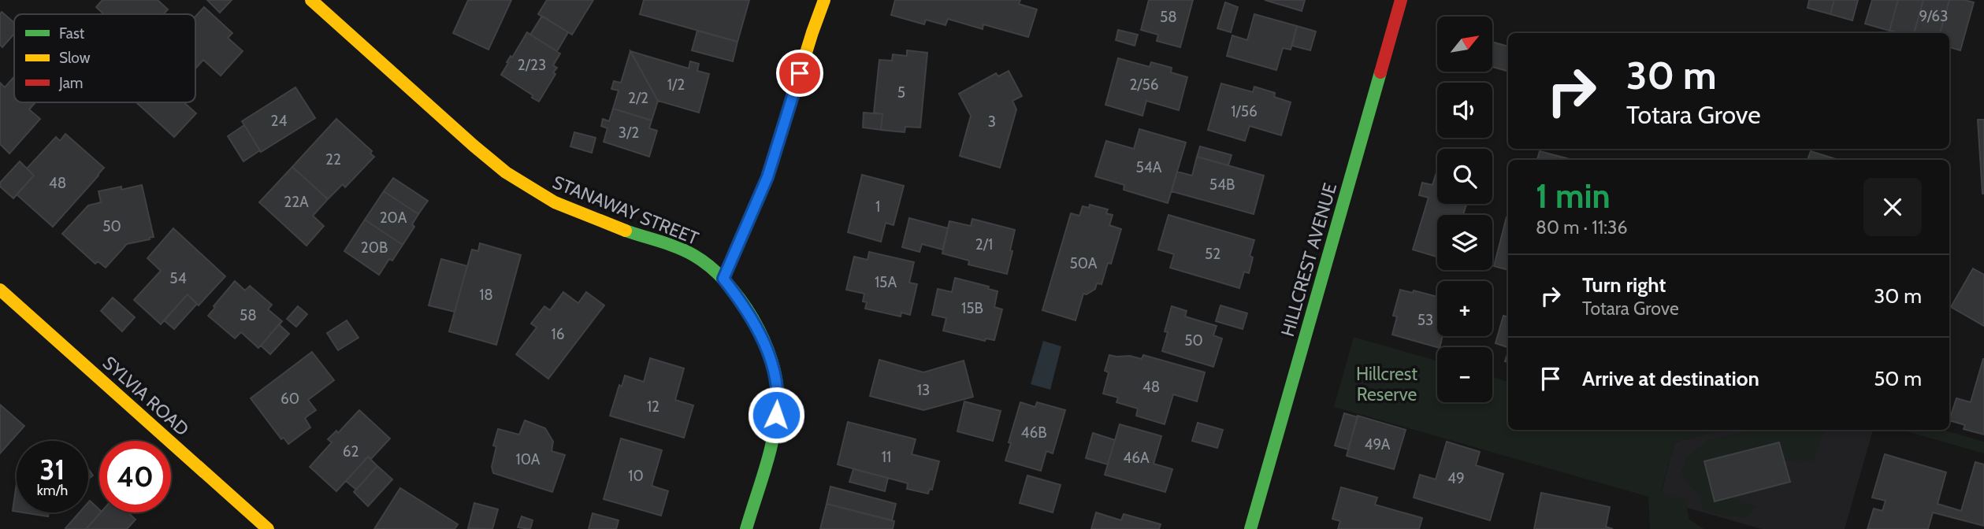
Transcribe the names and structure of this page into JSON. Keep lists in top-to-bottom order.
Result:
{
  "streets": {
    "street": ["STANAWAY STREET", "HILLCREST AVENUE", "SYLVIA ROAD"]
  },
  "parks": ["Hillcrest Reserve"],
  "house_numbers": [
    "9/63",
    "58",
    "2/23",
    "1/2",
    "2/56",
    "5",
    "2/2",
    "1/56",
    "24",
    "3",
    "3/2",
    "22",
    "54A",
    "48",
    "54B",
    "22A",
    "1",
    "20A",
    "50",
    "2/1",
    "20B",
    "52",
    "50A",
    "54",
    "15A",
    "18",
    "15B",
    "58",
    "53",
    "16",
    "50",
    "48",
    "13",
    "60",
    "12",
    "46B",
    "49A",
    "62",
    "11",
    "46A",
    "10A",
    "10",
    "49"
  ],
  "legend": ["Fast", "Slow", "Jam"],
  "north": "top right",
  "page": {
    "map_buttons": ["+", "−"],
    "turn": ["30 m", "Totara Grove"],
    "heading": ["1 min", "80 m · 11:36"],
    "list": [
      {
        "name": "Turn right",
        "note": "Totara Grove",
        "value": "30 m"
      },
      {
        "name": "Arrive at destination",
        "value": "50 m"
      }
    ],
    "speed": "31 km/h",
    "limit": "40"
  }
}
